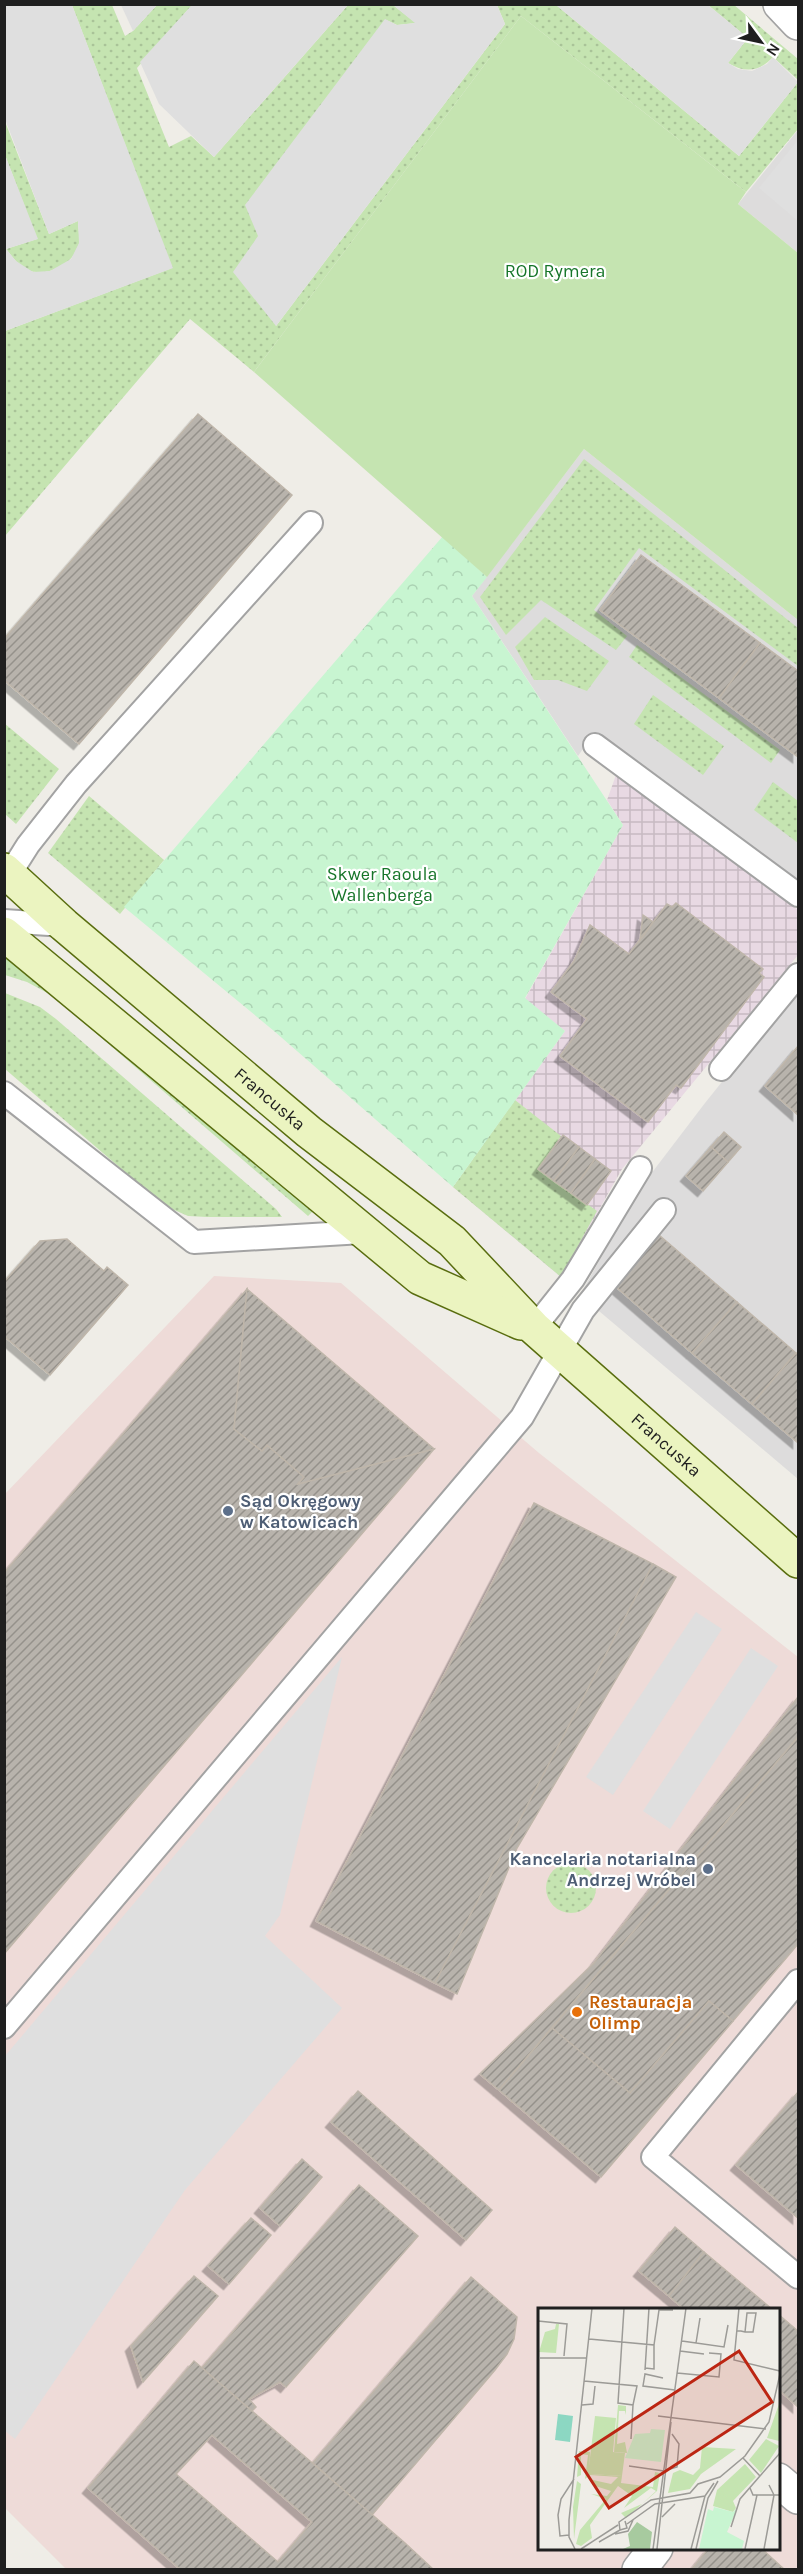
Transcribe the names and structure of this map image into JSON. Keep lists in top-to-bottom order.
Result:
{
  "streets": {
    "street": ["Francuska"]
  },
  "parks": ["ROD Rymera", "Skwer Raoula Wallenberga"],
  "places": ["Sąd Okręgowy w Katowicach", "Kancelaria notarialna Andrzej Wróbel", "Restauracja Olimp"],
  "north": "bottom right"
}
